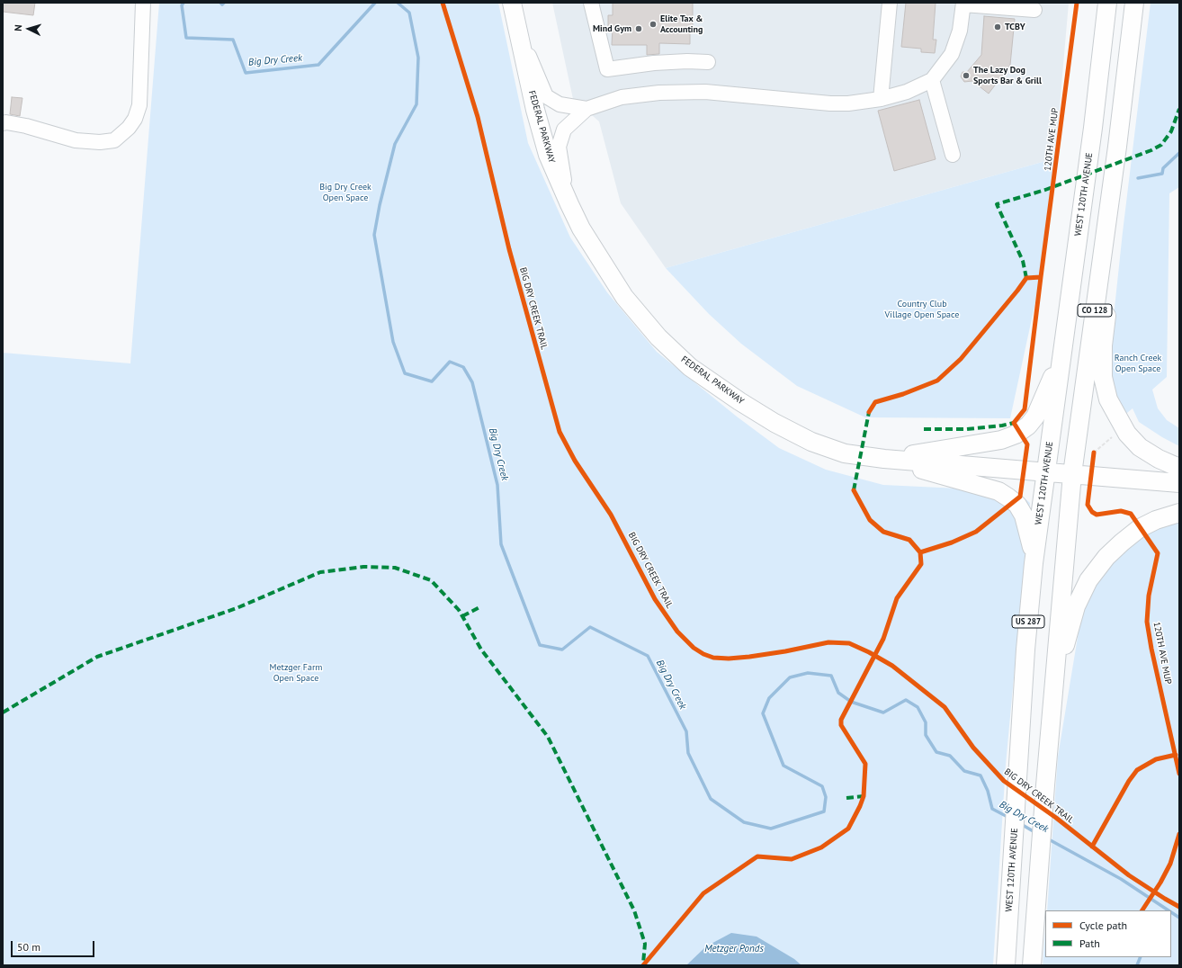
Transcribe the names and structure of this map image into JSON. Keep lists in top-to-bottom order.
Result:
{
  "streets": {
    "main road": [
      "FEDERAL PARKWAY",
      "WEST 120TH AVENUE",
      "CO 128",
      "US 287"
    ],
    "cycle path": ["120TH AVE MUP", "BIG DRY CREEK TRAIL"]
  },
  "crossings": [
    ["FEDERAL PARKWAY", "WEST 120TH AVENUE"],
    ["FEDERAL PARKWAY", "CO 128"]
  ],
  "water": ["Big Dry Creek", "Metzger Ponds"],
  "parks": [
    "Big Dry Creek Open Space",
    "Country Club Village Open Space",
    "Ranch Creek Open Space",
    "Metzger Farm Open Space"
  ],
  "places": [
    "Elite Tax & Accounting",
    "TCBY",
    "Mind Gym",
    "The Lazy Dog Sports Bar & Grill"
  ],
  "legend": ["Cycle path", "Path"],
  "scale_bar": "50 m",
  "north": "left"
}
